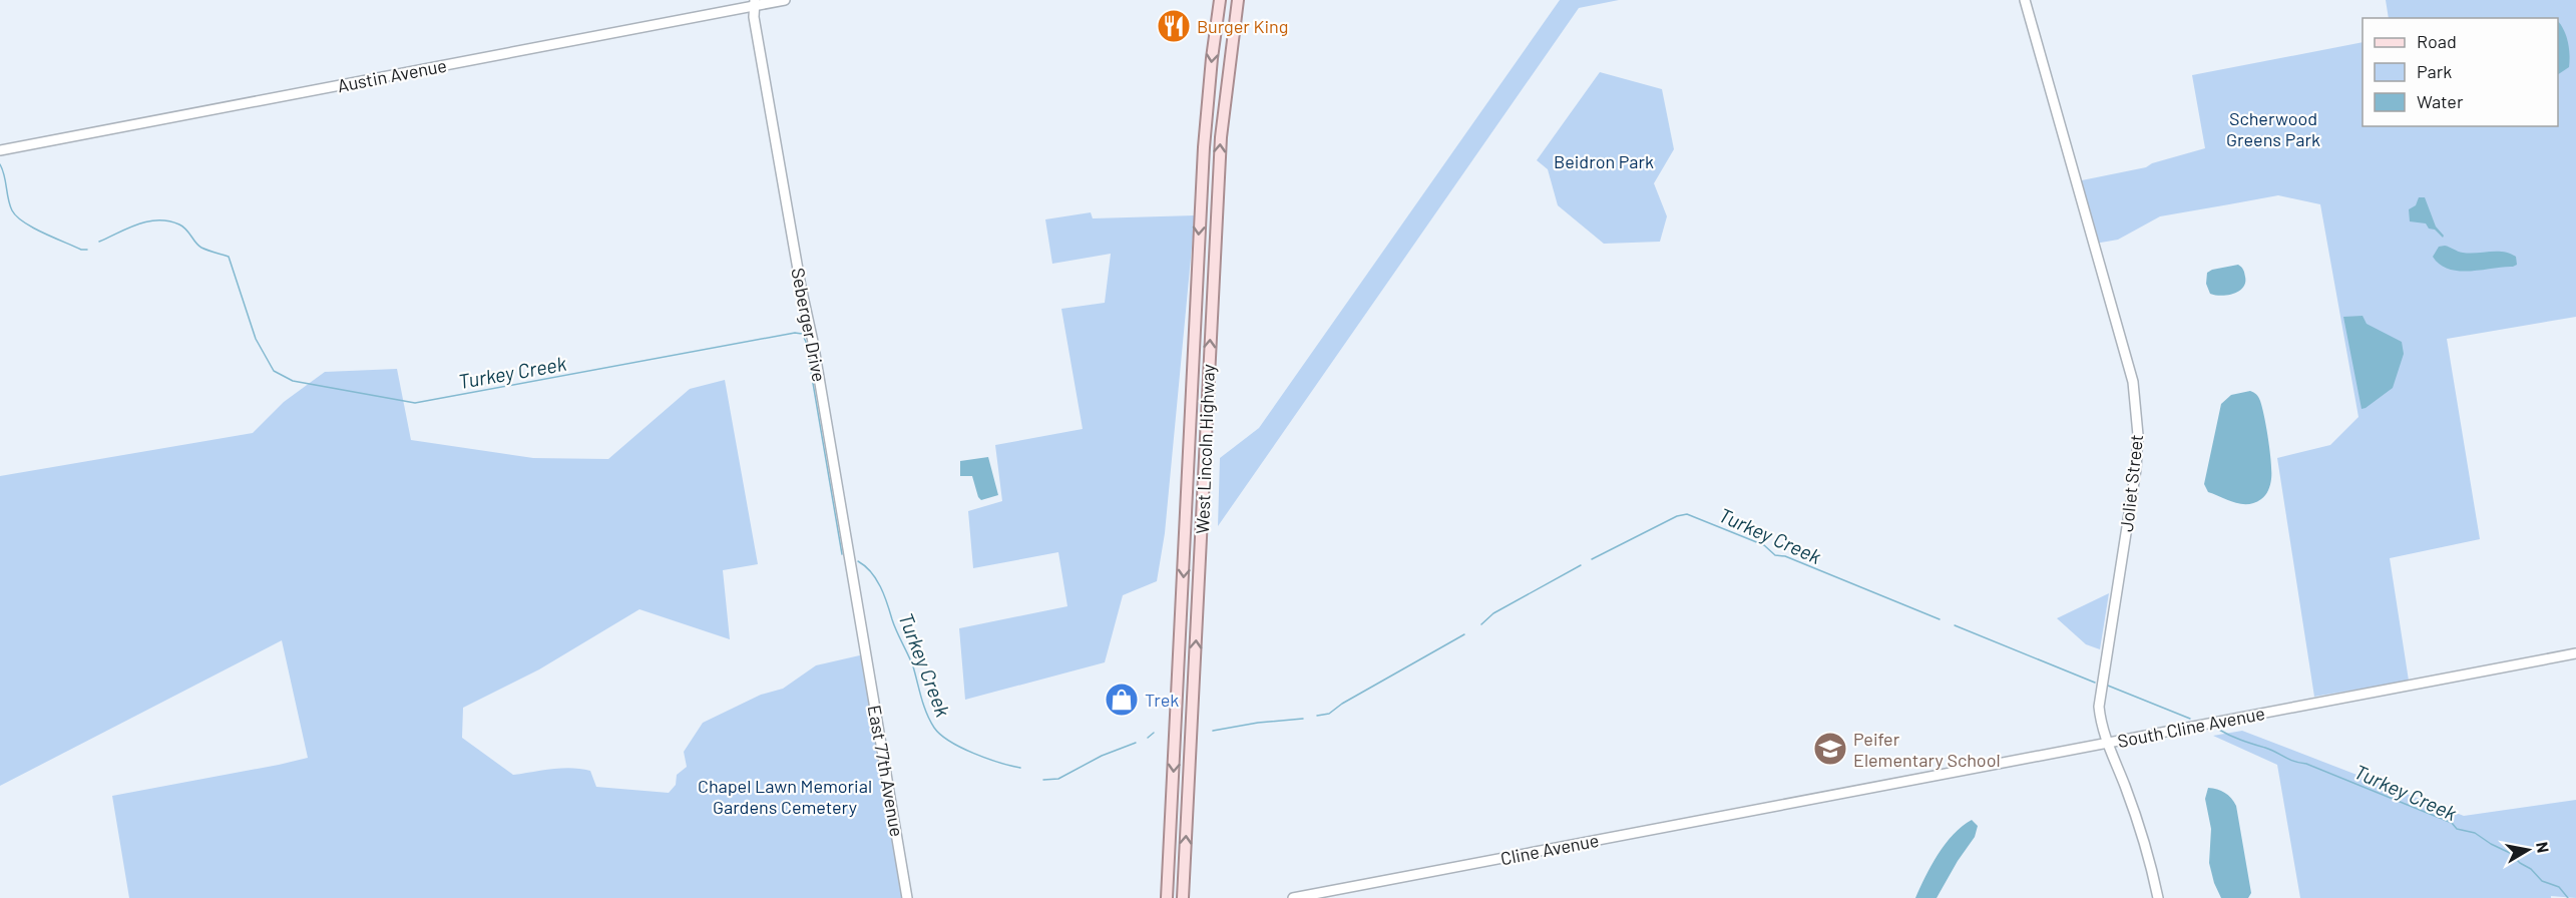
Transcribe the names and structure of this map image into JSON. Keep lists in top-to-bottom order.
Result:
{
  "streets": {
    "main road": ["West Lincoln Highway"],
    "street": [
      "Austin Avenue",
      "Seberger Drive",
      "Joliet Street",
      "South Cline Avenue",
      "East 77th Avenue",
      "Cline Avenue"
    ]
  },
  "crossings": [
    ["Austin Avenue", "Seberger Drive"],
    ["Seberger Drive", "East 77th Avenue"],
    ["Joliet Street", "South Cline Avenue"],
    ["South Cline Avenue", "Cline Avenue"]
  ],
  "water": ["Turkey Creek"],
  "parks": ["Scherwood Greens Park", "Beidron Park", "Chapel Lawn Memorial Gardens Cemetery"],
  "places": {
    "restaurant": ["Burger King"],
    "shop": ["Trek"],
    "school or university": ["Peifer Elementary School"]
  },
  "legend": ["Road", "Park", "Water"],
  "north": "right"
}
